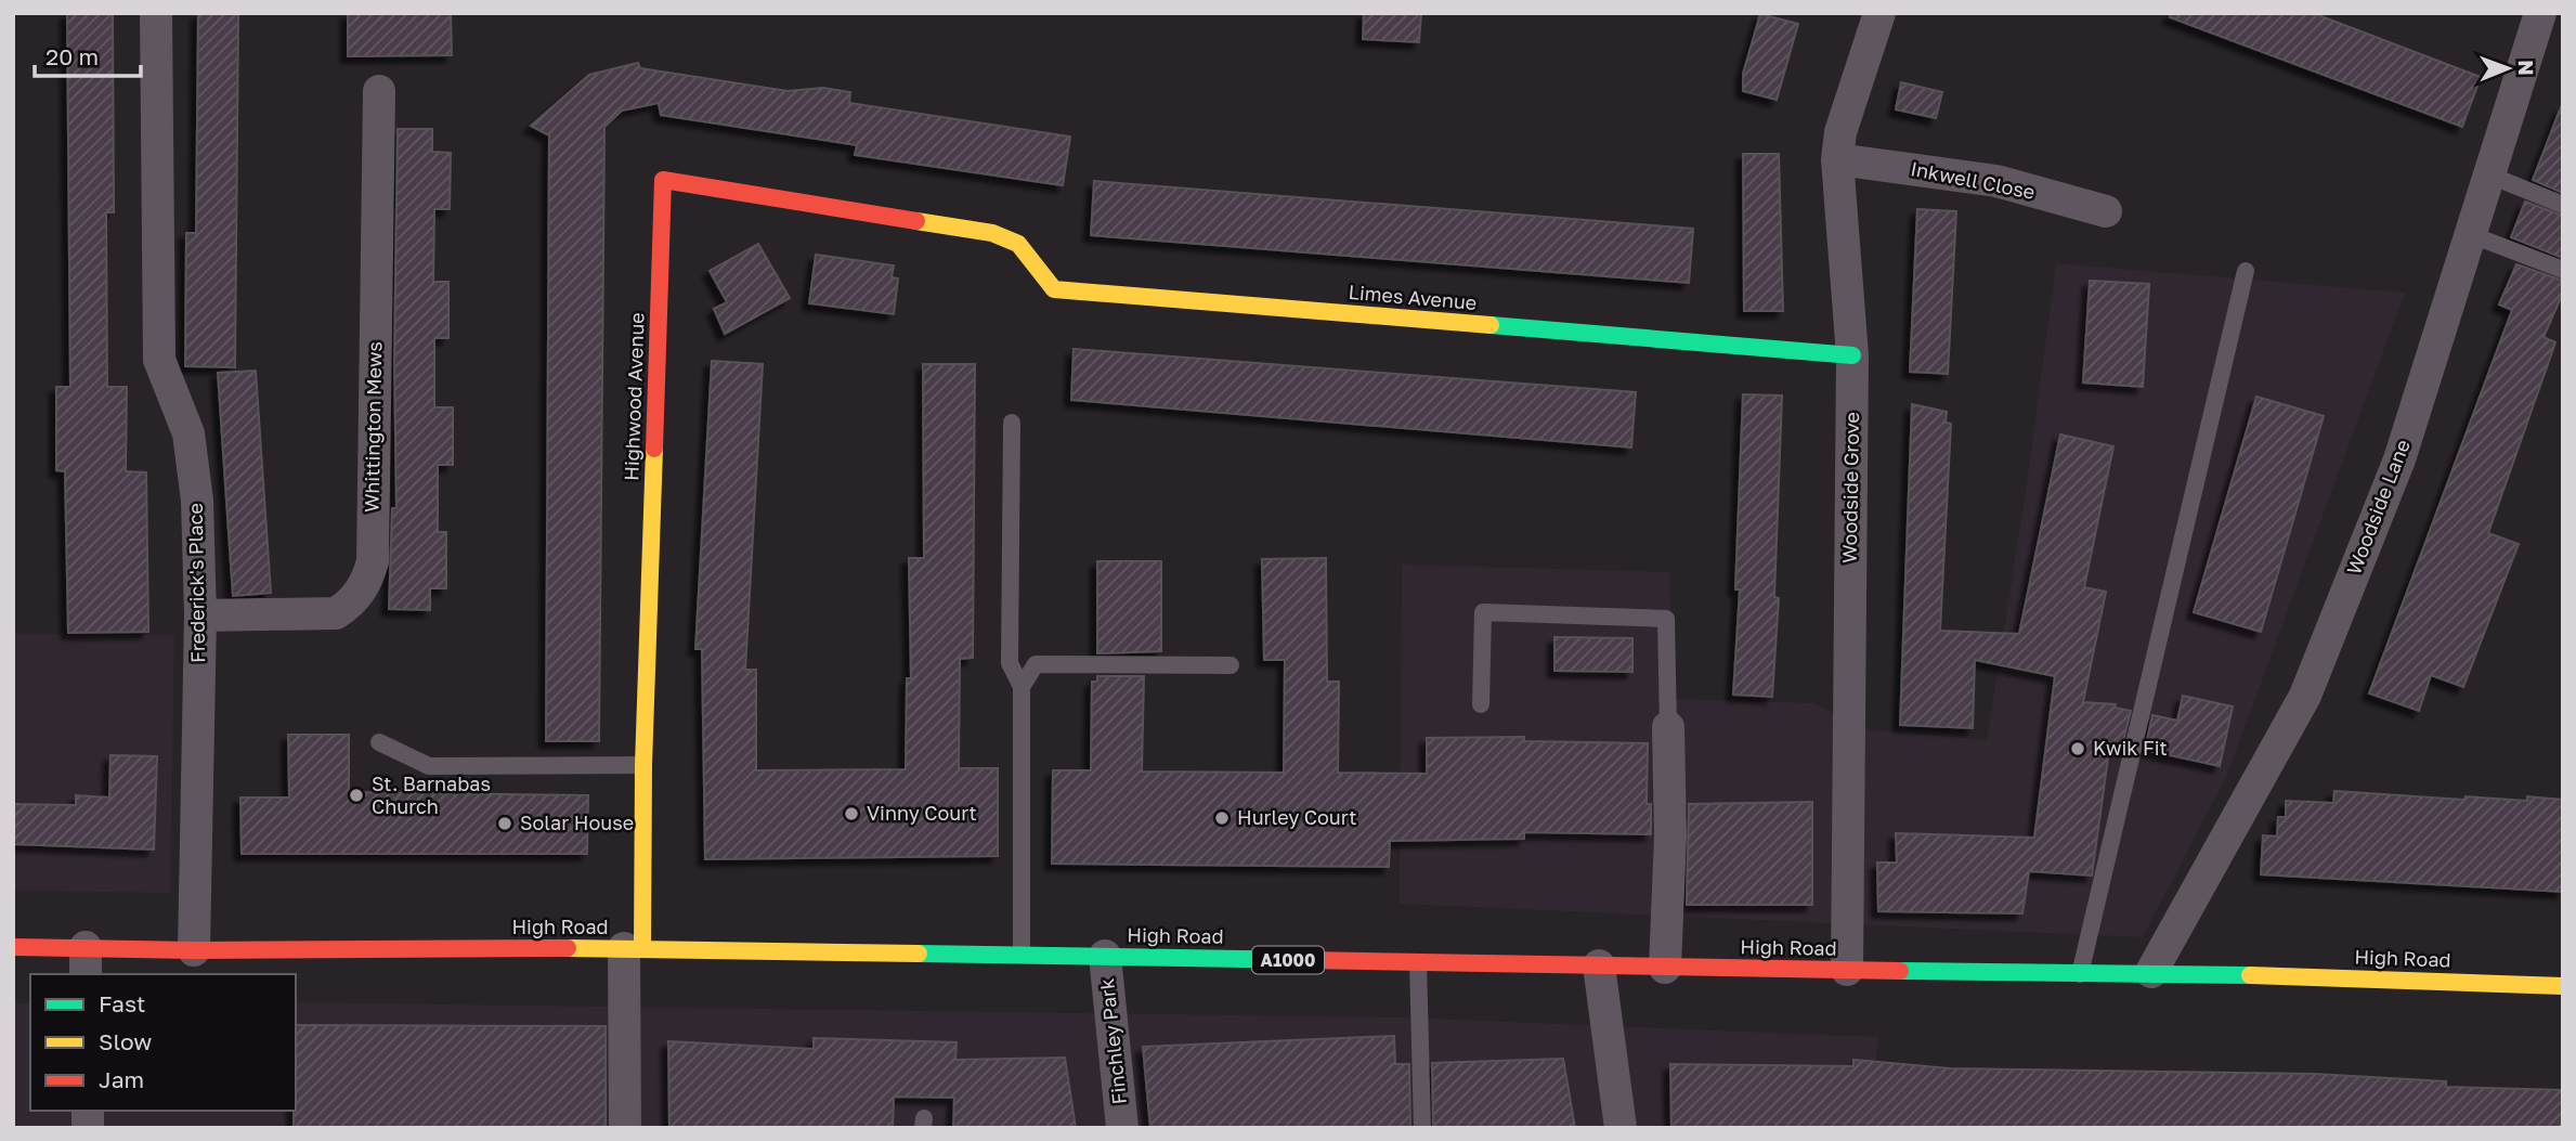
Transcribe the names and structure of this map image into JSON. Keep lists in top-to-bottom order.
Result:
{
  "streets": {
    "main road": [
      "Limes Avenue",
      "Highwood Avenue",
      "High Road",
      "A1000"
    ],
    "street": [
      "Inkwell Close",
      "Whittington Mews",
      "Woodside Grove",
      "Woodside Lane",
      "Frederick's Place",
      "Finchley Park"
    ]
  },
  "crossings": [
    ["Inkwell Close", "Woodside Grove"],
    ["Limes Avenue", "Highwood Avenue"],
    ["Limes Avenue", "Woodside Grove"],
    ["Highwood Avenue", "High Road"],
    ["Whittington Mews", "Frederick's Place"],
    ["Woodside Grove", "High Road"],
    ["Woodside Lane", "High Road"],
    ["Frederick's Place", "High Road"],
    ["High Road", "Finchley Park"]
  ],
  "places": [
    "Kwik Fit",
    "St. Barnabas Church",
    "Vinny Court",
    "Hurley Court",
    "Solar House"
  ],
  "legend": ["Fast", "Slow", "Jam"],
  "scale_bar": "20 m",
  "north": "right"
}
